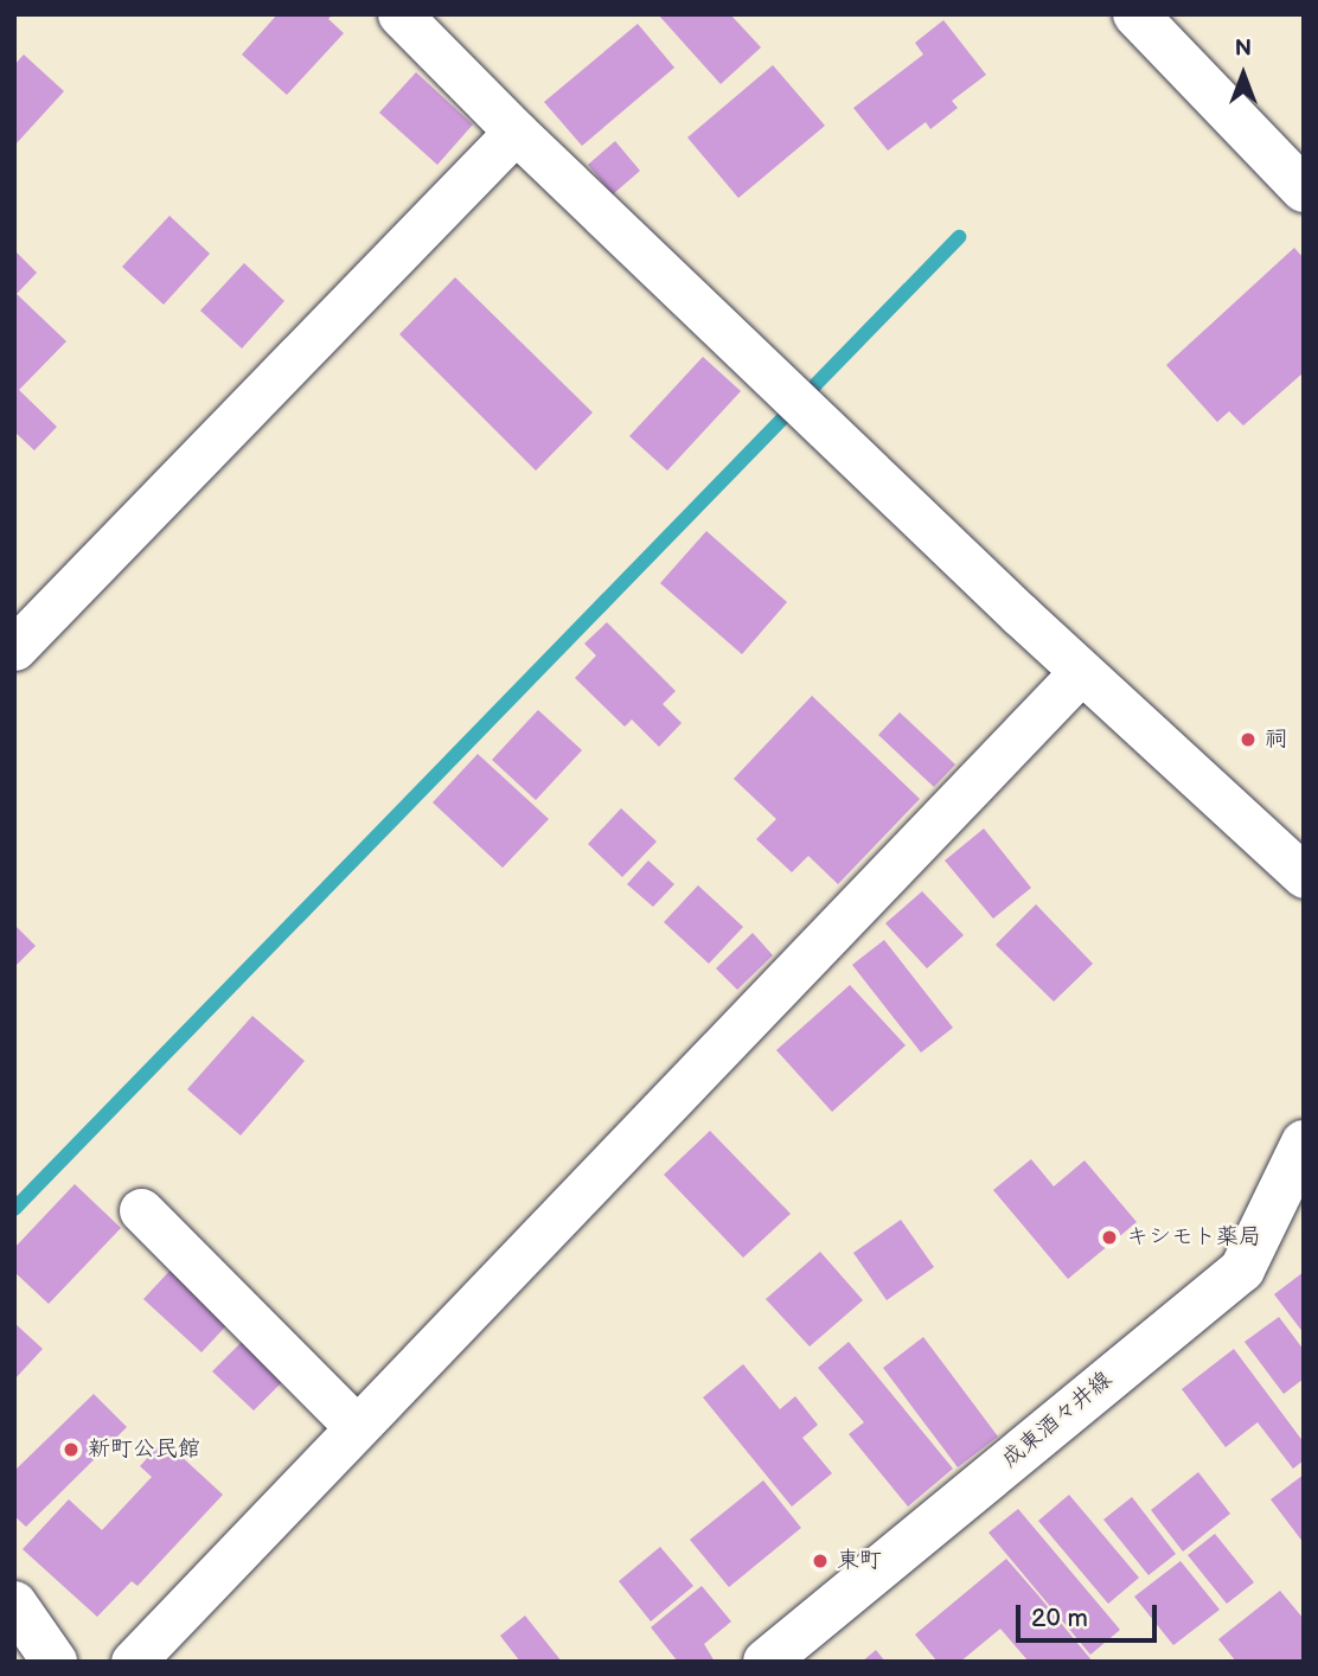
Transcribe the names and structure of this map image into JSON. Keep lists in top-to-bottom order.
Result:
{
  "streets": {
    "main road": ["成東酒々井線"]
  },
  "places": [
    "祠",
    "キシモト薬局",
    "新町公民館",
    "東町"
  ],
  "scale_bar": "20 m",
  "north": "top"
}
